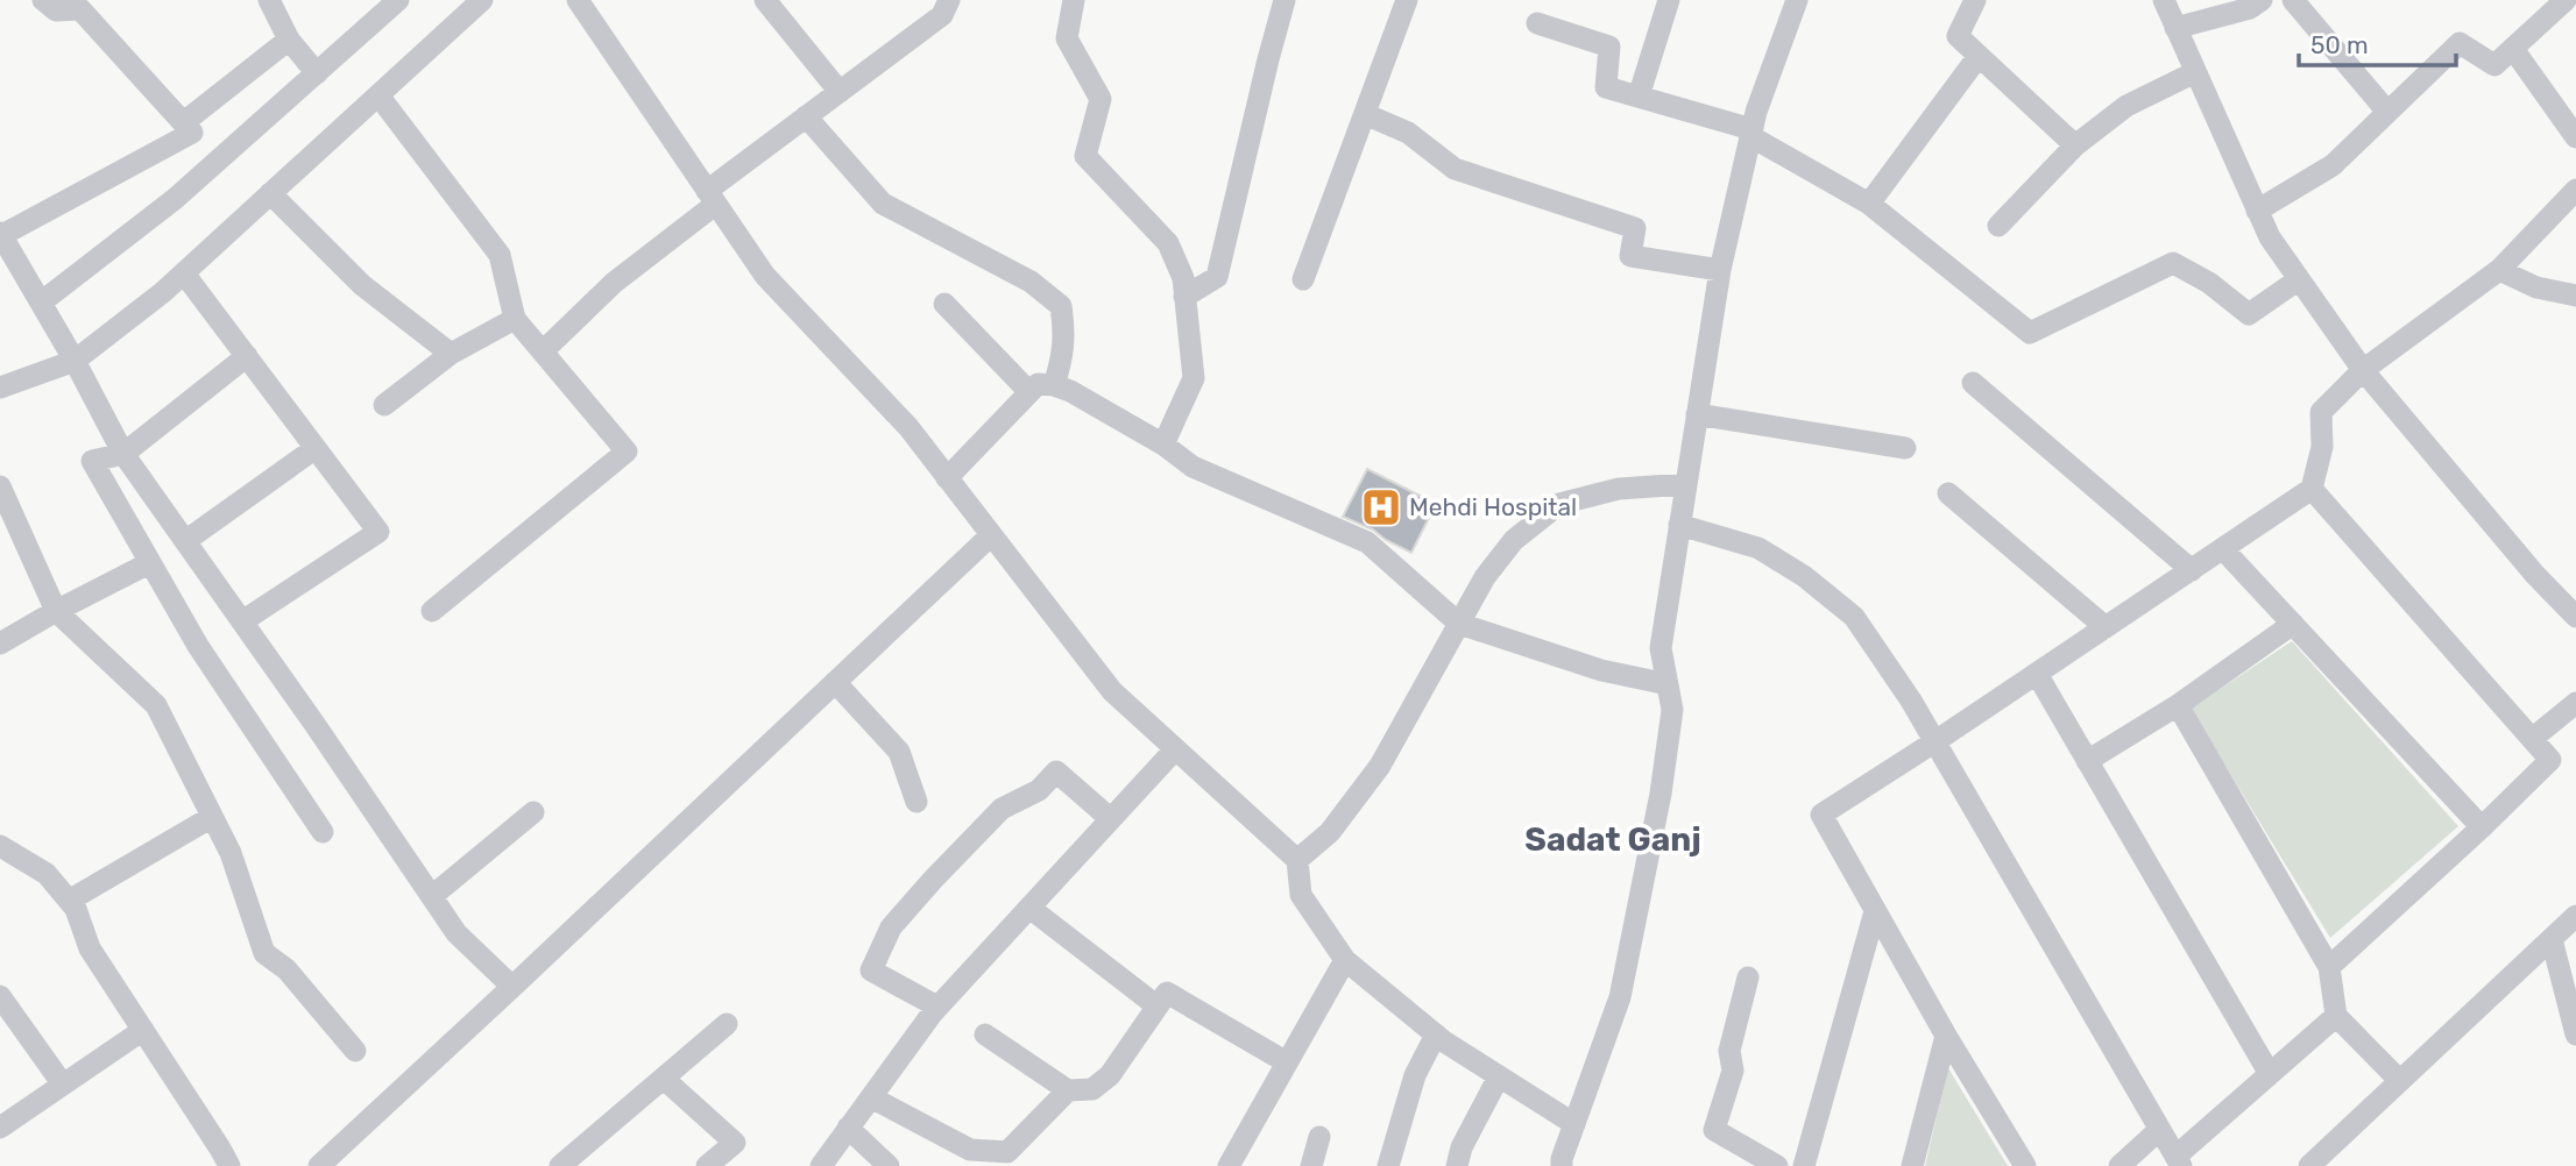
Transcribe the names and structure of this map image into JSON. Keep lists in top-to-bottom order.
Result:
{
  "districts": ["Sadat Ganj"],
  "places": {
    "hospital": ["Mehdi Hospital"]
  },
  "scale_bar": "50 m"
}
